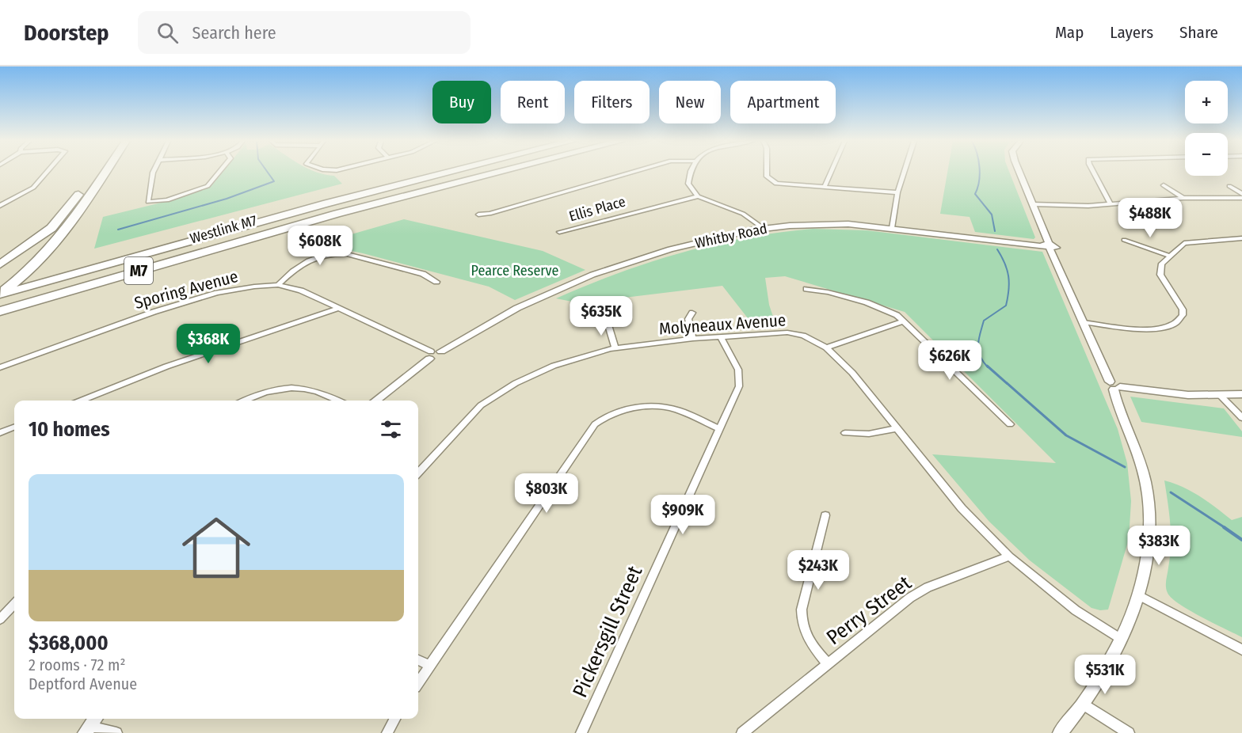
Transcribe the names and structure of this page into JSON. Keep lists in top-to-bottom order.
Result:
{
  "streets": {
    "highway": ["Westlink M7", "M7"],
    "street": [
      "Ellis Place",
      "Whitby Road",
      "Sporing Avenue",
      "Molyneaux Avenue",
      "Perry Street",
      "Pickersgill Street"
    ]
  },
  "crossings": [
    ["Whitby Road", "Sporing Avenue"],
    ["Molyneaux Avenue", "Perry Street"],
    ["Molyneaux Avenue", "Pickersgill Street"]
  ],
  "parks": ["Pearce Reserve"],
  "page": {
    "header": "Doorstep",
    "search": "Search here",
    "nav": ["Map", "Layers", "Share"],
    "map_buttons": ["+", "−"],
    "chip": [
      "Buy",
      "Rent",
      "Filters",
      "New",
      "Apartment"
    ],
    "price": [
      "$488K",
      "$608K",
      "$635K",
      "$368K",
      "$626K",
      "$803K",
      "$909K",
      "$383K",
      "$243K",
      "$531K"
    ],
    "heading": "10 homes",
    "list": [
      {
        "name": "$368,000",
        "note": "2 rooms · 72 m² · Deptford Avenue"
      }
    ]
  }
}
